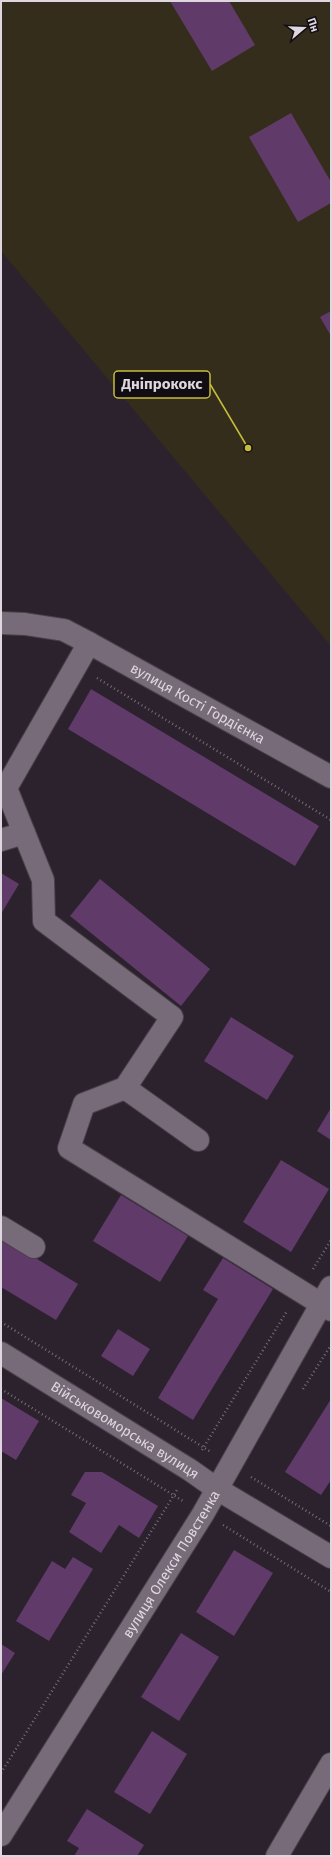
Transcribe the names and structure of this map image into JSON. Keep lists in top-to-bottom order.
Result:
{
  "streets": {
    "street": ["вулиця Кості Гордієнка", "Військовоморська вулиця", "вулиця Олекси Повстенка"]
  },
  "crossings": [
    ["Військовоморська вулиця", "вулиця Олекси Повстенка"]
  ],
  "places": ["Дніпрококс"],
  "north": "right"
}
